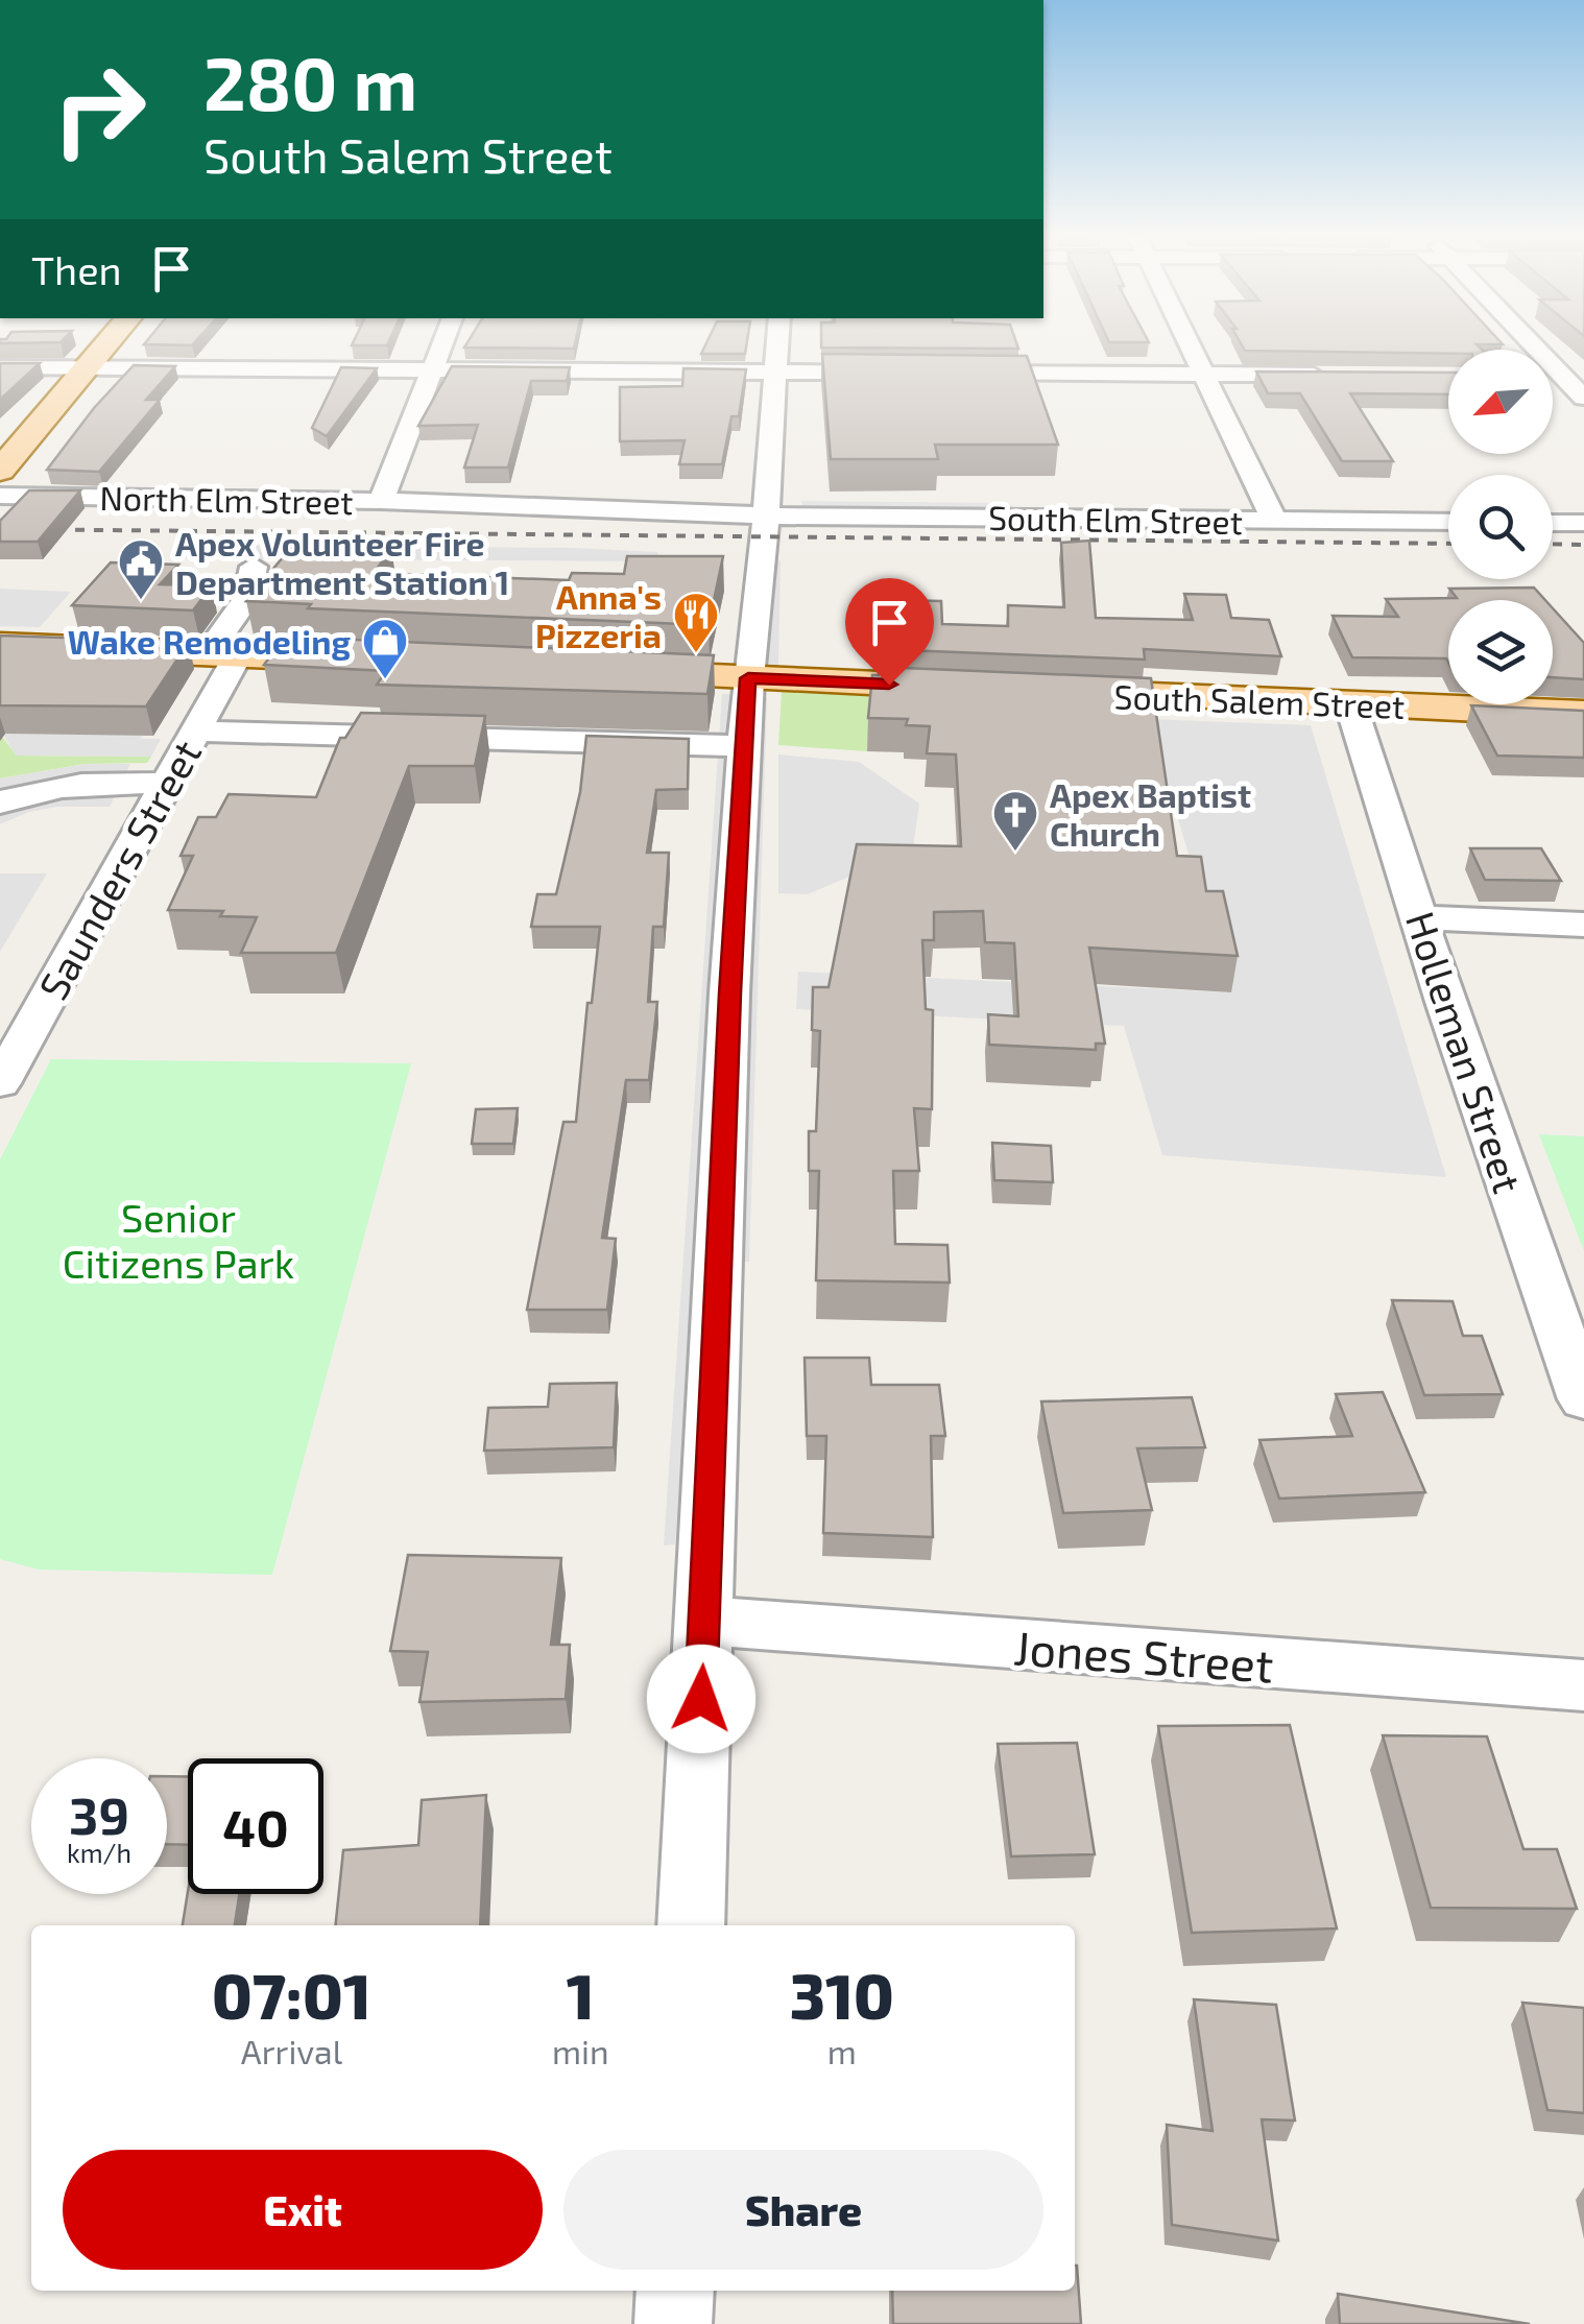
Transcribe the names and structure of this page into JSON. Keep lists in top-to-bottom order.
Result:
{
  "streets": {
    "main road": ["South Salem Street"],
    "street": [
      "North Elm Street",
      "South Elm Street",
      "Saunders Street",
      "Holleman Street",
      "Jones Street"
    ]
  },
  "crossings": [
    ["North Elm Street", "South Elm Street"],
    ["South Salem Street", "Holleman Street"]
  ],
  "parks": ["Senior Citizens Park"],
  "places": {
    "public building": ["Apex Volunteer Fire Department Station 1"],
    "restaurant": ["Anna's Pizzeria"],
    "shop": ["Wake Remodeling"],
    "church": ["Apex Baptist Church"]
  },
  "north": "bottom left",
  "page": {
    "turn": ["280 m", "South Salem Street"],
    "then": "Then",
    "speed": "39 km/h",
    "limit": "40",
    "eta": [
      "07:01",
      "Arrival",
      "1",
      "min",
      "310",
      "m"
    ],
    "buttons": ["Exit", "Share"]
  }
}
